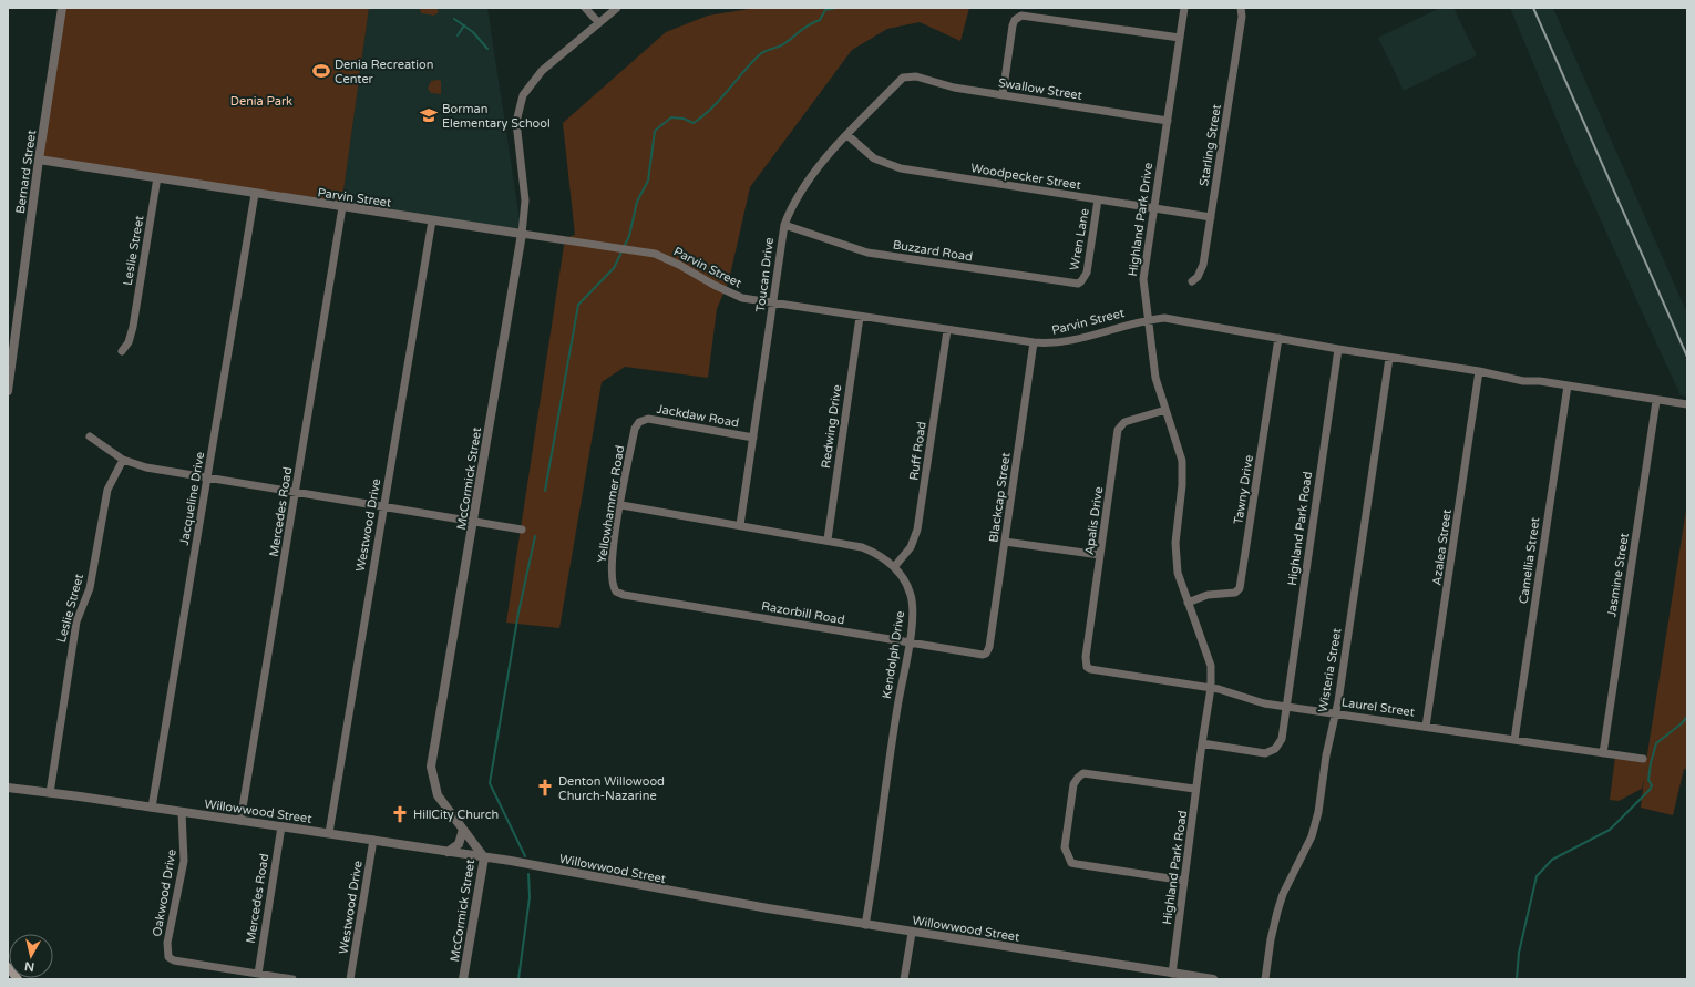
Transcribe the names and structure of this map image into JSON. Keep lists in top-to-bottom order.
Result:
{
  "streets": {
    "street": [
      "Swallow Street",
      "Starling Street",
      "Bernard Street",
      "Woodpecker Street",
      "Parvin Street",
      "Highland Park Drive",
      "Wren Lane",
      "Leslie Street",
      "Buzzard Road",
      "Toucan Drive",
      "Jackdaw Road",
      "Redwing Drive",
      "Ruff Road",
      "McCormick Street",
      "Tawny Drive",
      "Blackcap Street",
      "Jacqueline Drive",
      "Yellowhammer Road",
      "Mercedes Road",
      "Apalis Drive",
      "Westwood Drive",
      "Highland Park Road",
      "Azalea Street",
      "Camellia Street",
      "Jasmine Street",
      "Razorbill Road",
      "Kendolph Drive",
      "Wisteria Street",
      "Laurel Street",
      "Willowwood Street",
      "Oakwood Drive"
    ]
  },
  "crossings": [
    ["Swallow Street", "Highland Park Drive"],
    ["Swallow Street", "Toucan Drive"],
    ["Starling Street", "Woodpecker Street"],
    ["Bernard Street", "Parvin Street"],
    ["Woodpecker Street", "Highland Park Drive"],
    ["Woodpecker Street", "Wren Lane"],
    ["Woodpecker Street", "Toucan Drive"],
    ["Parvin Street", "Highland Park Drive"],
    ["Parvin Street", "Leslie Street"],
    ["Parvin Street", "Toucan Drive"],
    ["Parvin Street", "Redwing Drive"],
    ["Parvin Street", "Ruff Road"],
    ["Parvin Street", "McCormick Street"],
    ["Parvin Street", "Tawny Drive"],
    ["Parvin Street", "Blackcap Street"],
    ["Parvin Street", "Jacqueline Drive"],
    ["Parvin Street", "Mercedes Road"],
    ["Parvin Street", "Westwood Drive"],
    ["Parvin Street", "Highland Park Road"],
    ["Highland Park Drive", "Tawny Drive"],
    ["Highland Park Drive", "Apalis Drive"],
    ["Highland Park Drive", "Highland Park Road"],
    ["Highland Park Drive", "Laurel Street"],
    ["Wren Lane", "Buzzard Road"],
    ["Leslie Street", "Willowwood Street"],
    ["Buzzard Road", "Toucan Drive"],
    ["Toucan Drive", "Jackdaw Road"],
    ["Toucan Drive", "Kendolph Drive"],
    ["Jackdaw Road", "Yellowhammer Road"],
    ["Redwing Drive", "Kendolph Drive"],
    ["Ruff Road", "Kendolph Drive"],
    ["McCormick Street", "Willowwood Street"],
    ["Blackcap Street", "Razorbill Road"],
    ["Jacqueline Drive", "Willowwood Street"],
    ["Yellowhammer Road", "Razorbill Road"],
    ["Yellowhammer Road", "Kendolph Drive"],
    ["Mercedes Road", "Willowwood Street"],
    ["Mercedes Road", "Oakwood Drive"],
    ["Apalis Drive", "Laurel Street"],
    ["Westwood Drive", "Willowwood Street"],
    ["Highland Park Road", "Laurel Street"],
    ["Highland Park Road", "Willowwood Street"],
    ["Azalea Street", "Laurel Street"],
    ["Camellia Street", "Laurel Street"],
    ["Jasmine Street", "Laurel Street"],
    ["Razorbill Road", "Kendolph Drive"],
    ["Kendolph Drive", "Willowwood Street"],
    ["Wisteria Street", "Laurel Street"],
    ["Willowwood Street", "Oakwood Drive"]
  ],
  "parks": ["Denia Park"],
  "places": {
    "sports": ["Denia Recreation Center"],
    "school or university": ["Borman Elementary School"],
    "church": ["Denton Willowood Church-Nazarine", "HillCity Church"]
  },
  "north": "bottom"
}
